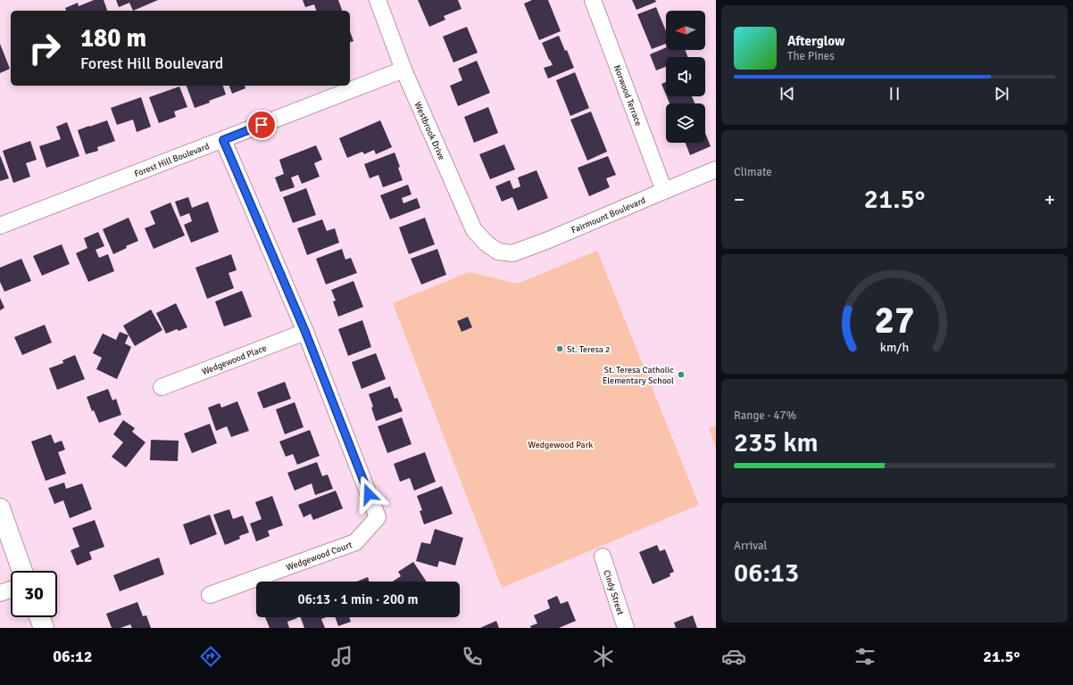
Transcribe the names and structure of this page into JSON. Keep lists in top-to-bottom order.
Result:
{
  "streets": {
    "street": [
      "Norwood Terrace",
      "Westbrook Drive",
      "Forest Hill Boulevard",
      "Fairmount Boulevard",
      "Wedgewood Place",
      "Wedgewood Court",
      "Cindy Street"
    ]
  },
  "crossings": [
    ["Norwood Terrace", "Fairmount Boulevard"],
    ["Westbrook Drive", "Forest Hill Boulevard"],
    ["Westbrook Drive", "Fairmount Boulevard"],
    ["Forest Hill Boulevard", "Wedgewood Court"],
    ["Wedgewood Place", "Wedgewood Court"]
  ],
  "parks": ["Wedgewood Park"],
  "places": ["St. Teresa 2", "St. Teresa Catholic Elementary School"],
  "north": "left",
  "page": {
    "turn": ["180 m", "Forest Hill Boulevard"],
    "song": ["Afterglow", "The Pines"],
    "tile": [
      "Climate",
      ["Range · 47%", "235 km"],
      ["Arrival", "06:13"]
    ],
    "heat": ["−", "21.5°", "+"],
    "limit": "30",
    "trip": "06:13 · 1 min · 200 m",
    "tabs": ["06:12", "21.5°"],
    "gauge": ["27", "km/h"]
  }
}
